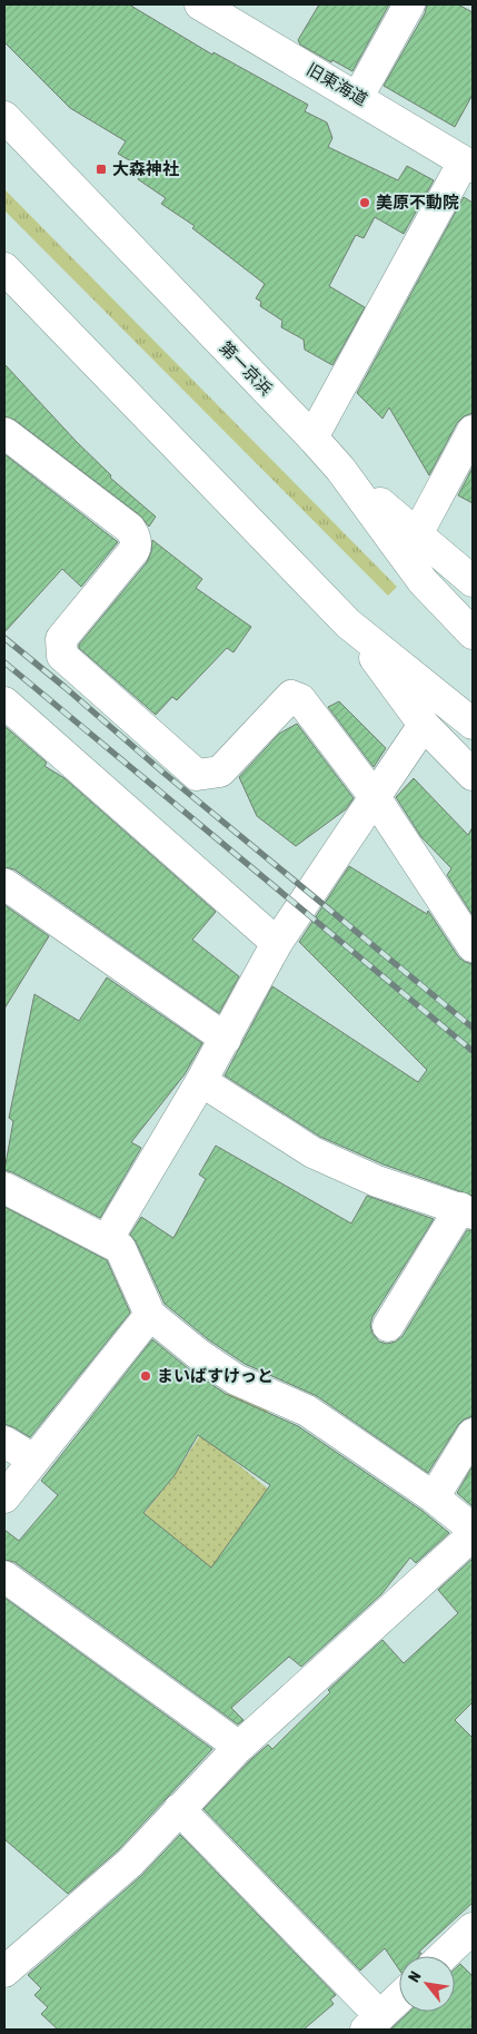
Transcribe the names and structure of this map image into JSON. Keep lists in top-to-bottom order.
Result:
{
  "streets": {
    "main road": ["旧東海道", "第一京浜"]
  },
  "places": {
    "transit": ["大森神社"],
    "other": ["美原不動院", "まいばすけっと"]
  },
  "north": "top left"
}
